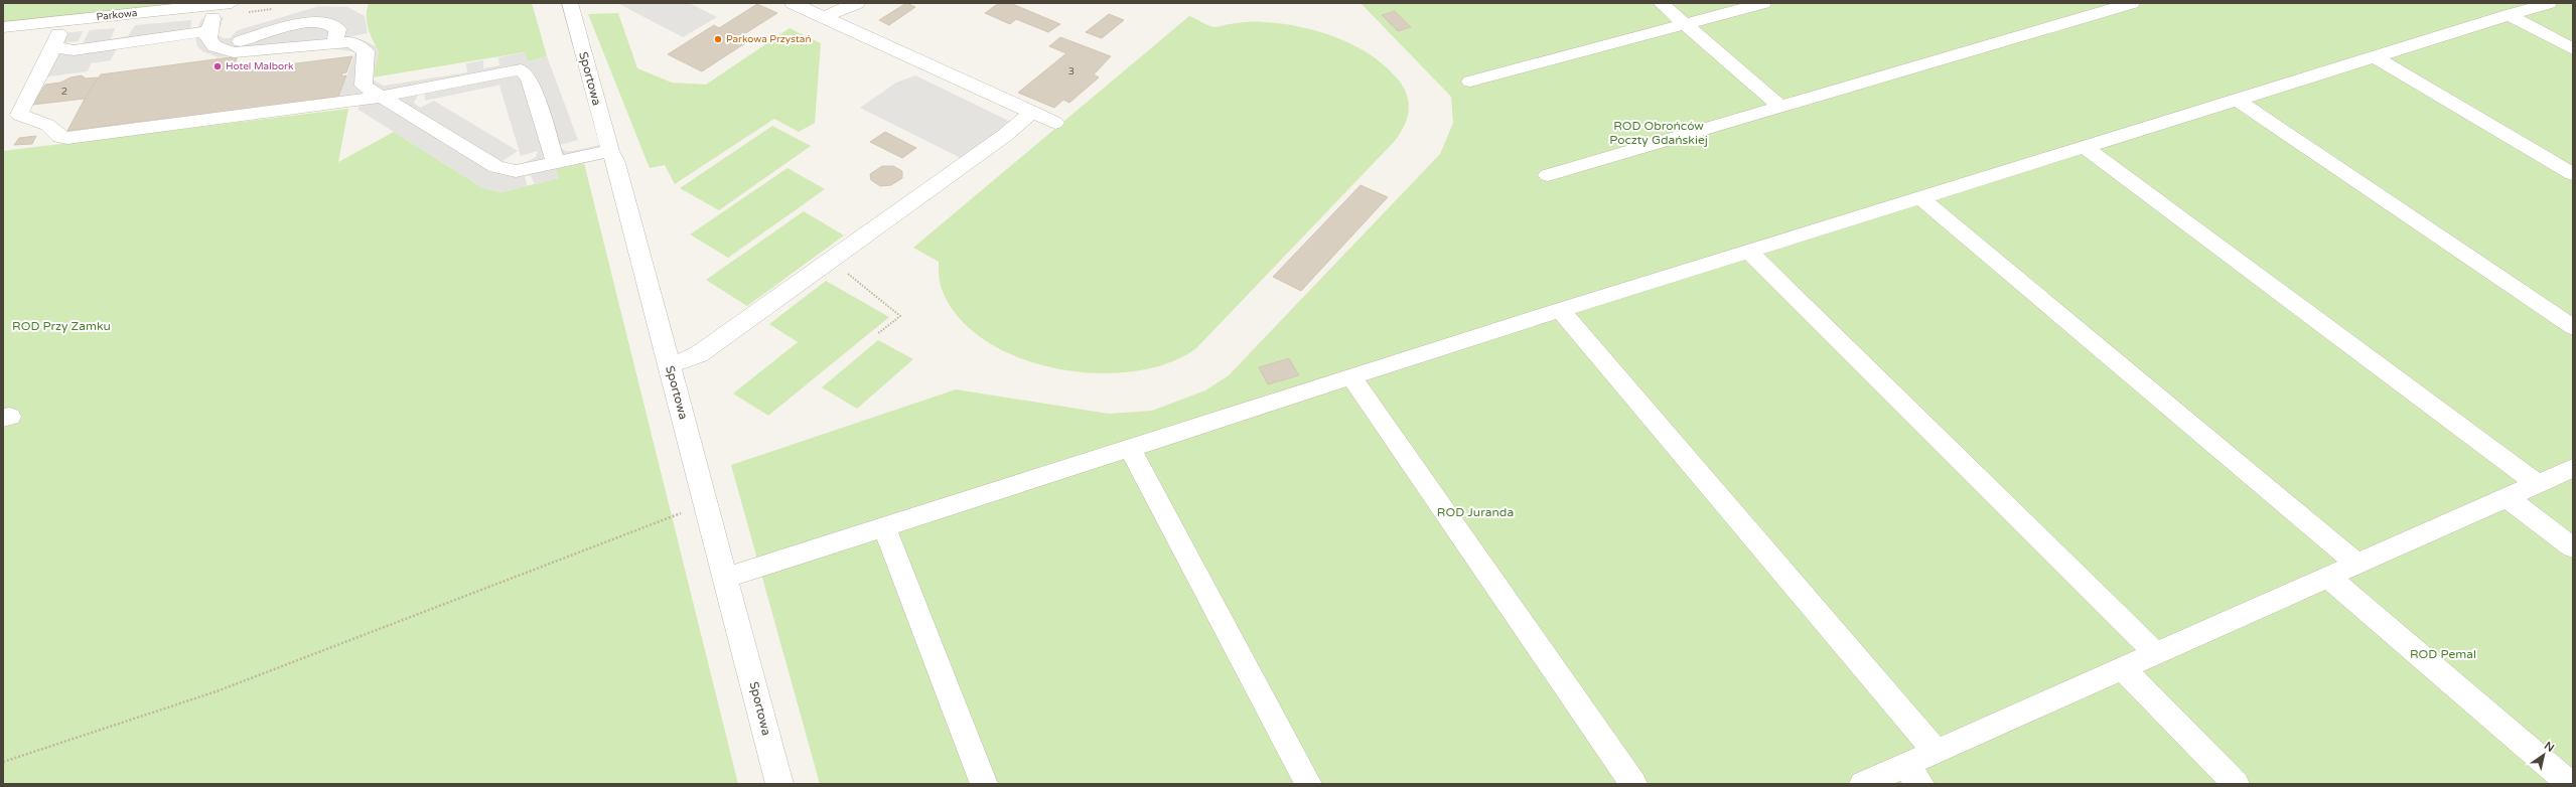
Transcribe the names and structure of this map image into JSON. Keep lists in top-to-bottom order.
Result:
{
  "streets": {
    "street": ["Parkowa", "Sportowa"]
  },
  "parks": [
    "ROD Obrońców Poczty Gdańskiej",
    "ROD Przy Zamku",
    "ROD Juranda",
    "ROD Pemal"
  ],
  "places": ["Parkowa Przystań", "Hotel Malbork"],
  "house_numbers": ["3", "2"],
  "north": "top right"
}
